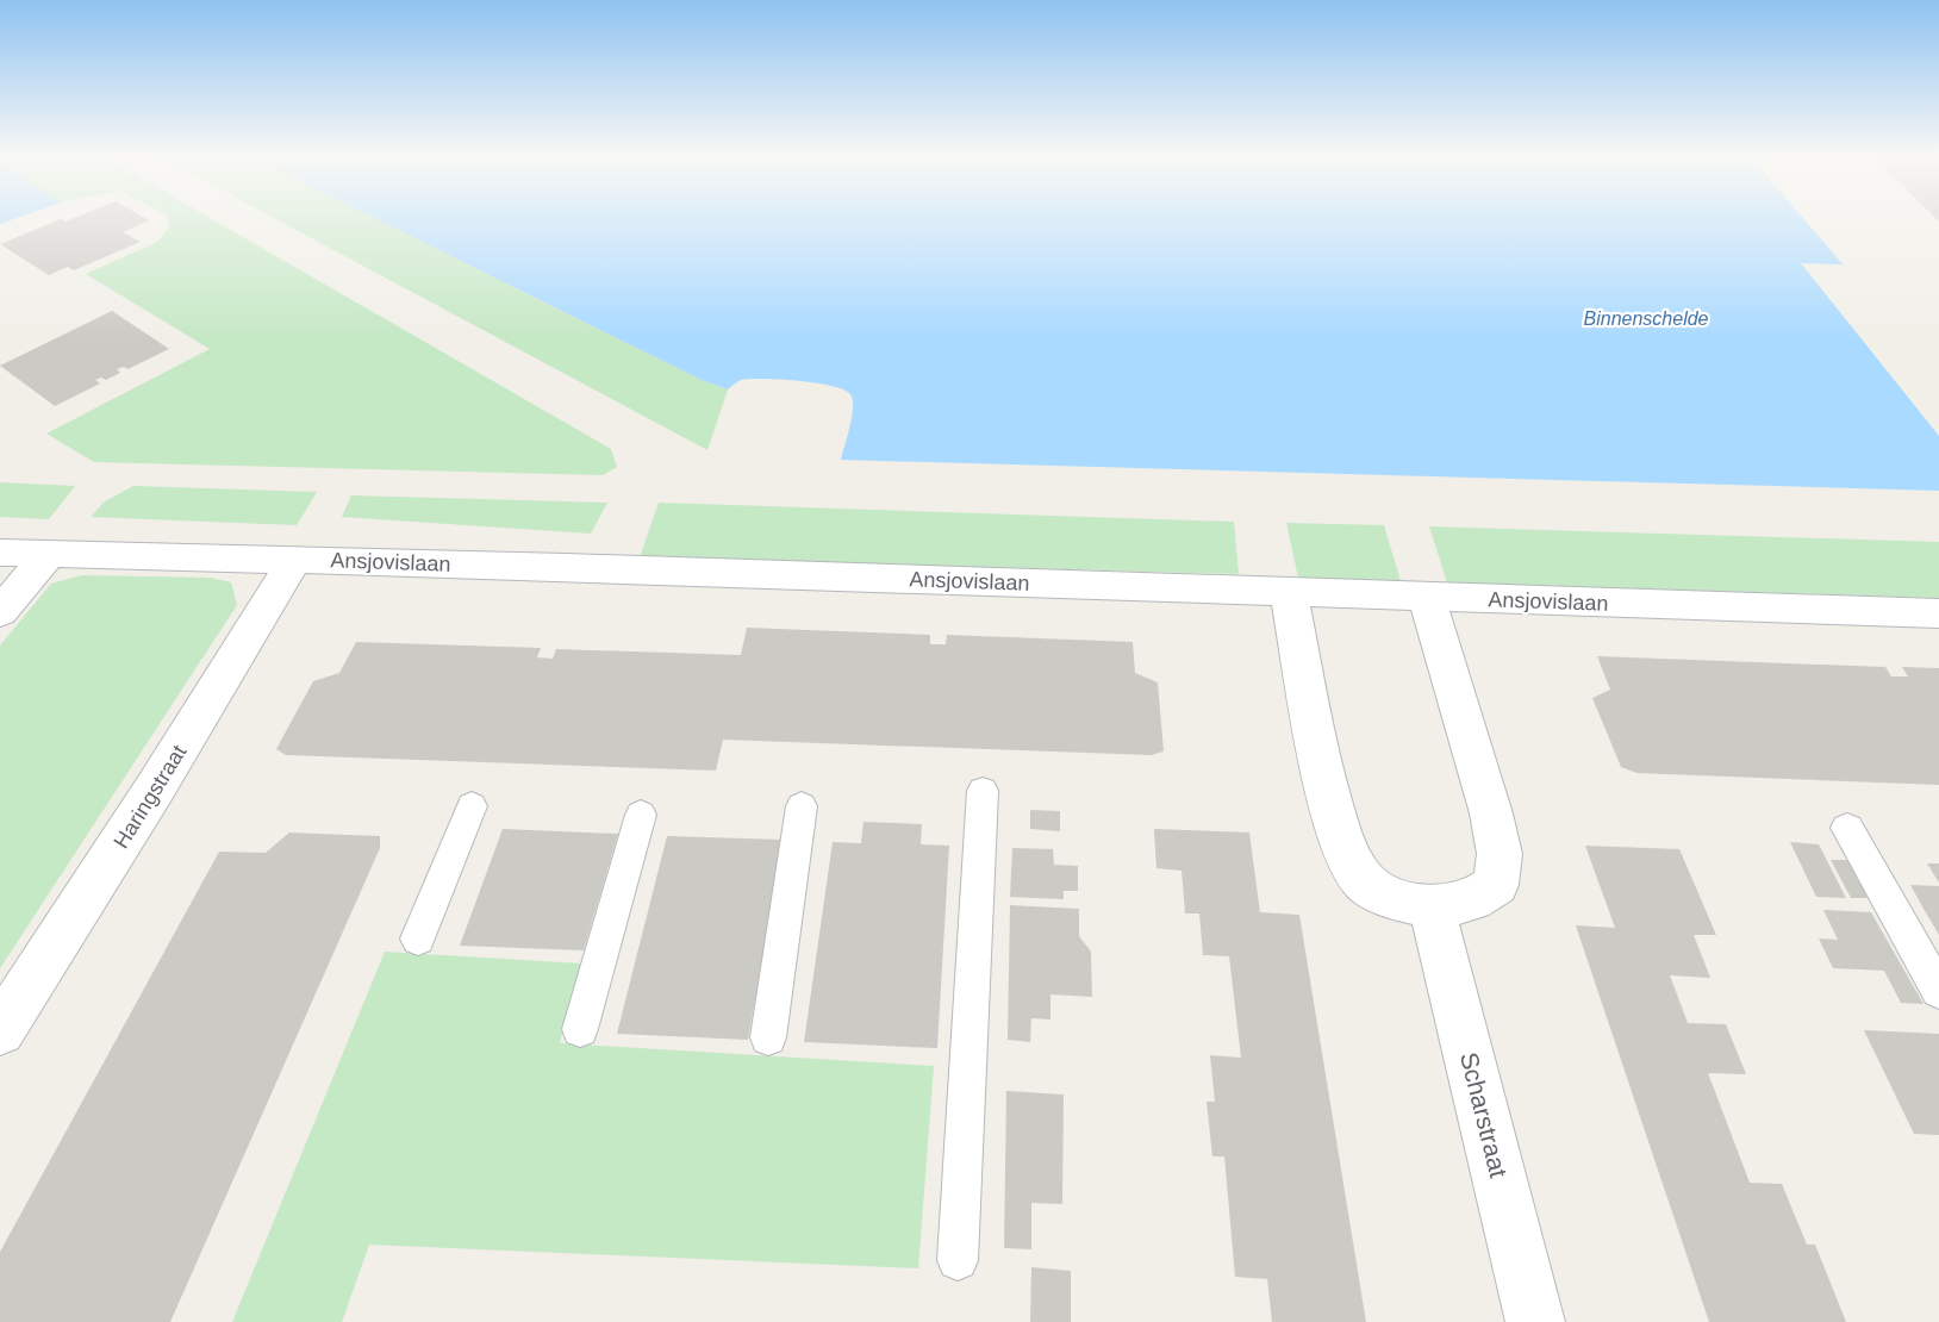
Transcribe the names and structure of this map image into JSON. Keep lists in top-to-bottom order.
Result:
{
  "streets": {
    "street": ["Ansjovislaan", "Haringstraat", "Scharstraat"]
  },
  "crossings": [
    ["Ansjovislaan", "Haringstraat"]
  ],
  "water": ["Binnenschelde"]
}
